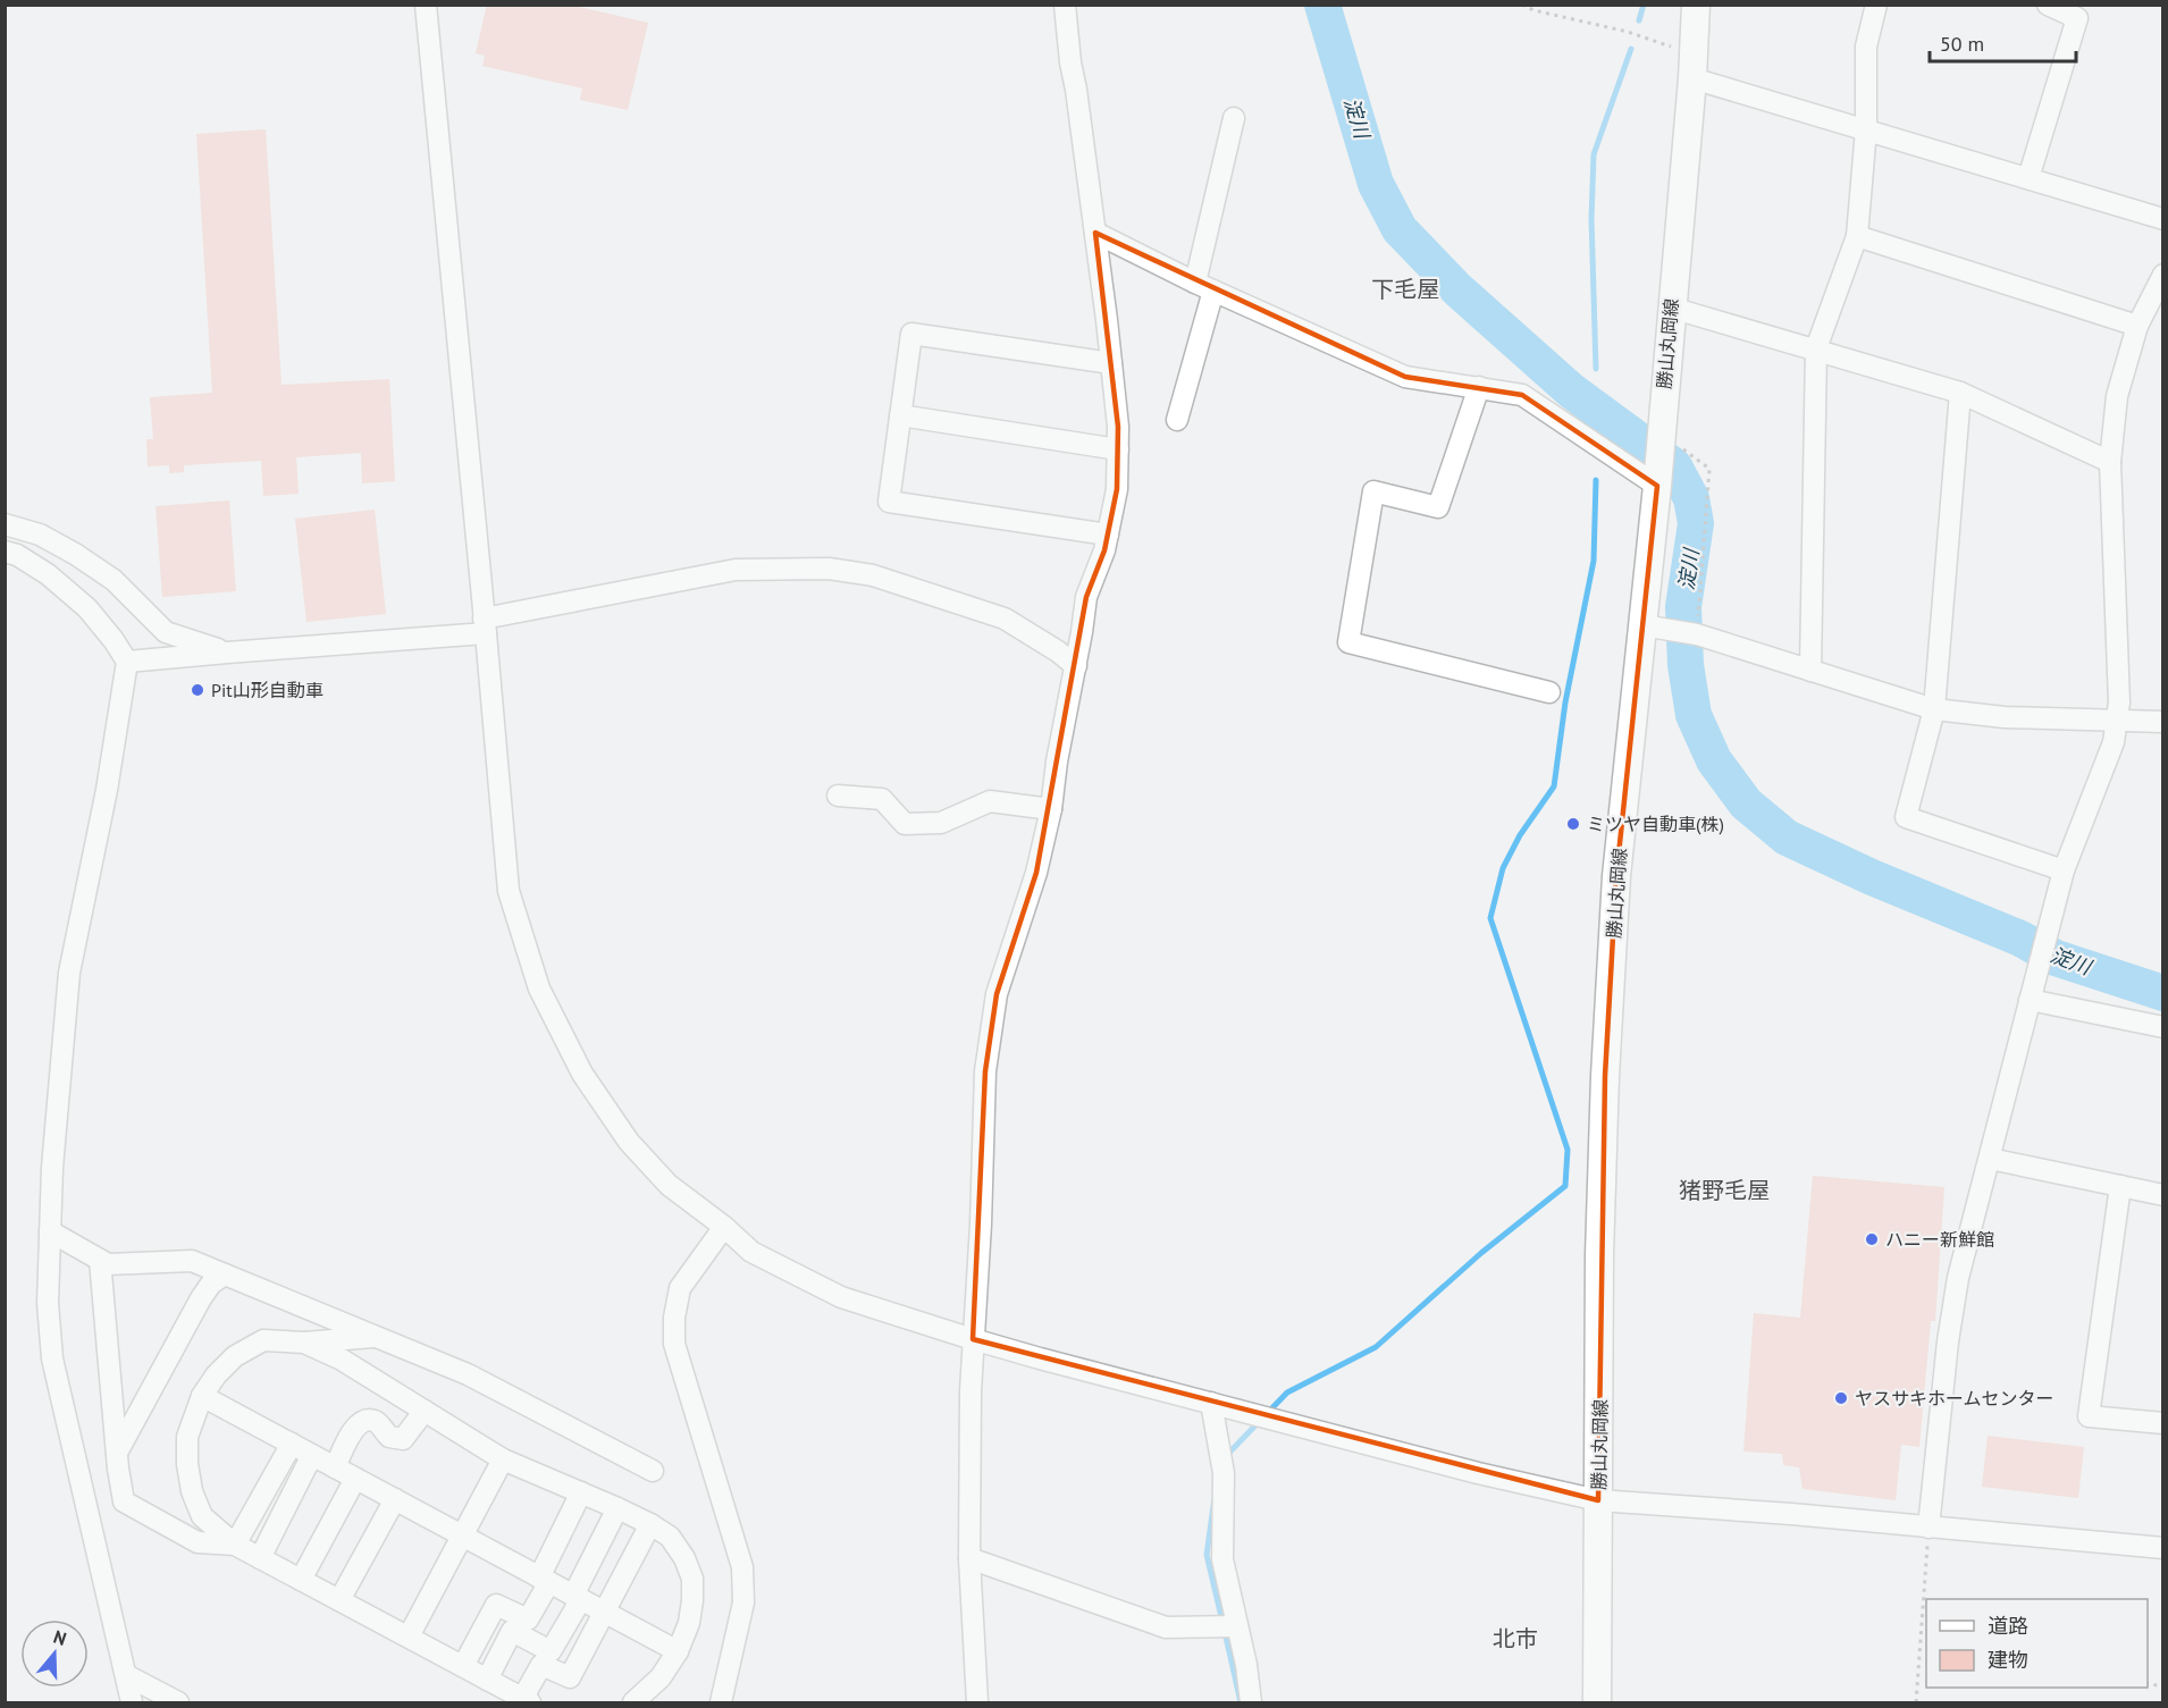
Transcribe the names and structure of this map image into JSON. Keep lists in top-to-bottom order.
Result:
{
  "streets": {
    "main road": ["勝山丸岡線"]
  },
  "districts": ["下毛屋", "猪野毛屋", "北市"],
  "water": ["淀川"],
  "places": [
    "Pit山形自動車",
    "ミツヤ自動車(株)",
    "ハニー新鮮館",
    "ヤスサキホームセンター"
  ],
  "legend": ["道路", "建物"],
  "scale_bar": "50 m",
  "north": "top"
}
